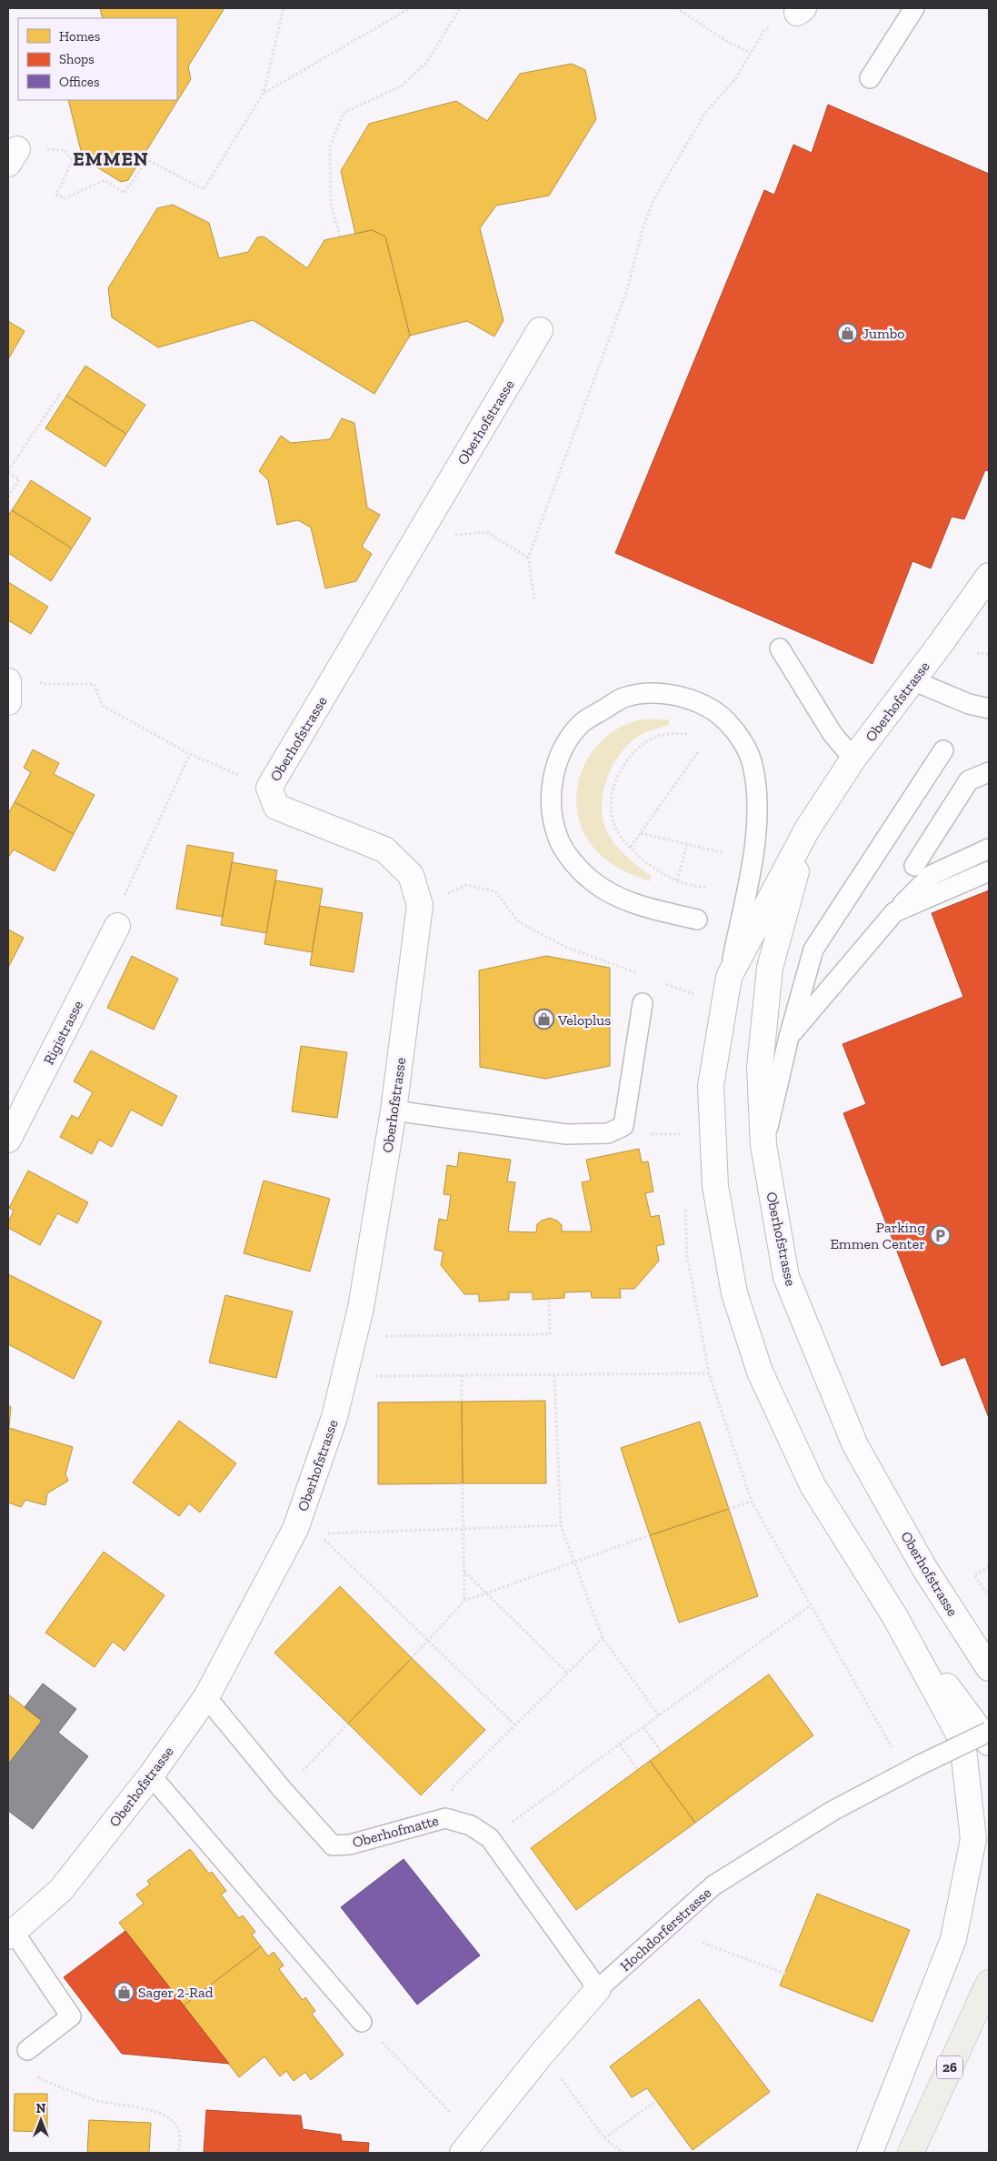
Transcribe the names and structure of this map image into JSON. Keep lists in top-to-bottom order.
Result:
{
  "streets": {
    "main road": ["26"],
    "street": ["Oberhofstrasse", "Rigistrasse", "Hochdorferstrasse"],
    "lane": ["Oberhofmatte"]
  },
  "crossings": [
    ["Oberhofstrasse", "Oberhofmatte"],
    ["Oberhofmatte", "Hochdorferstrasse"]
  ],
  "districts": ["EMMEN"],
  "places": {
    "shop": ["Jumbo", "Veloplus", "Sager 2-Rad"],
    "parking": ["Parking Emmen Center"]
  },
  "legend": ["Homes", "Shops", "Offices"],
  "north": "top"
}
